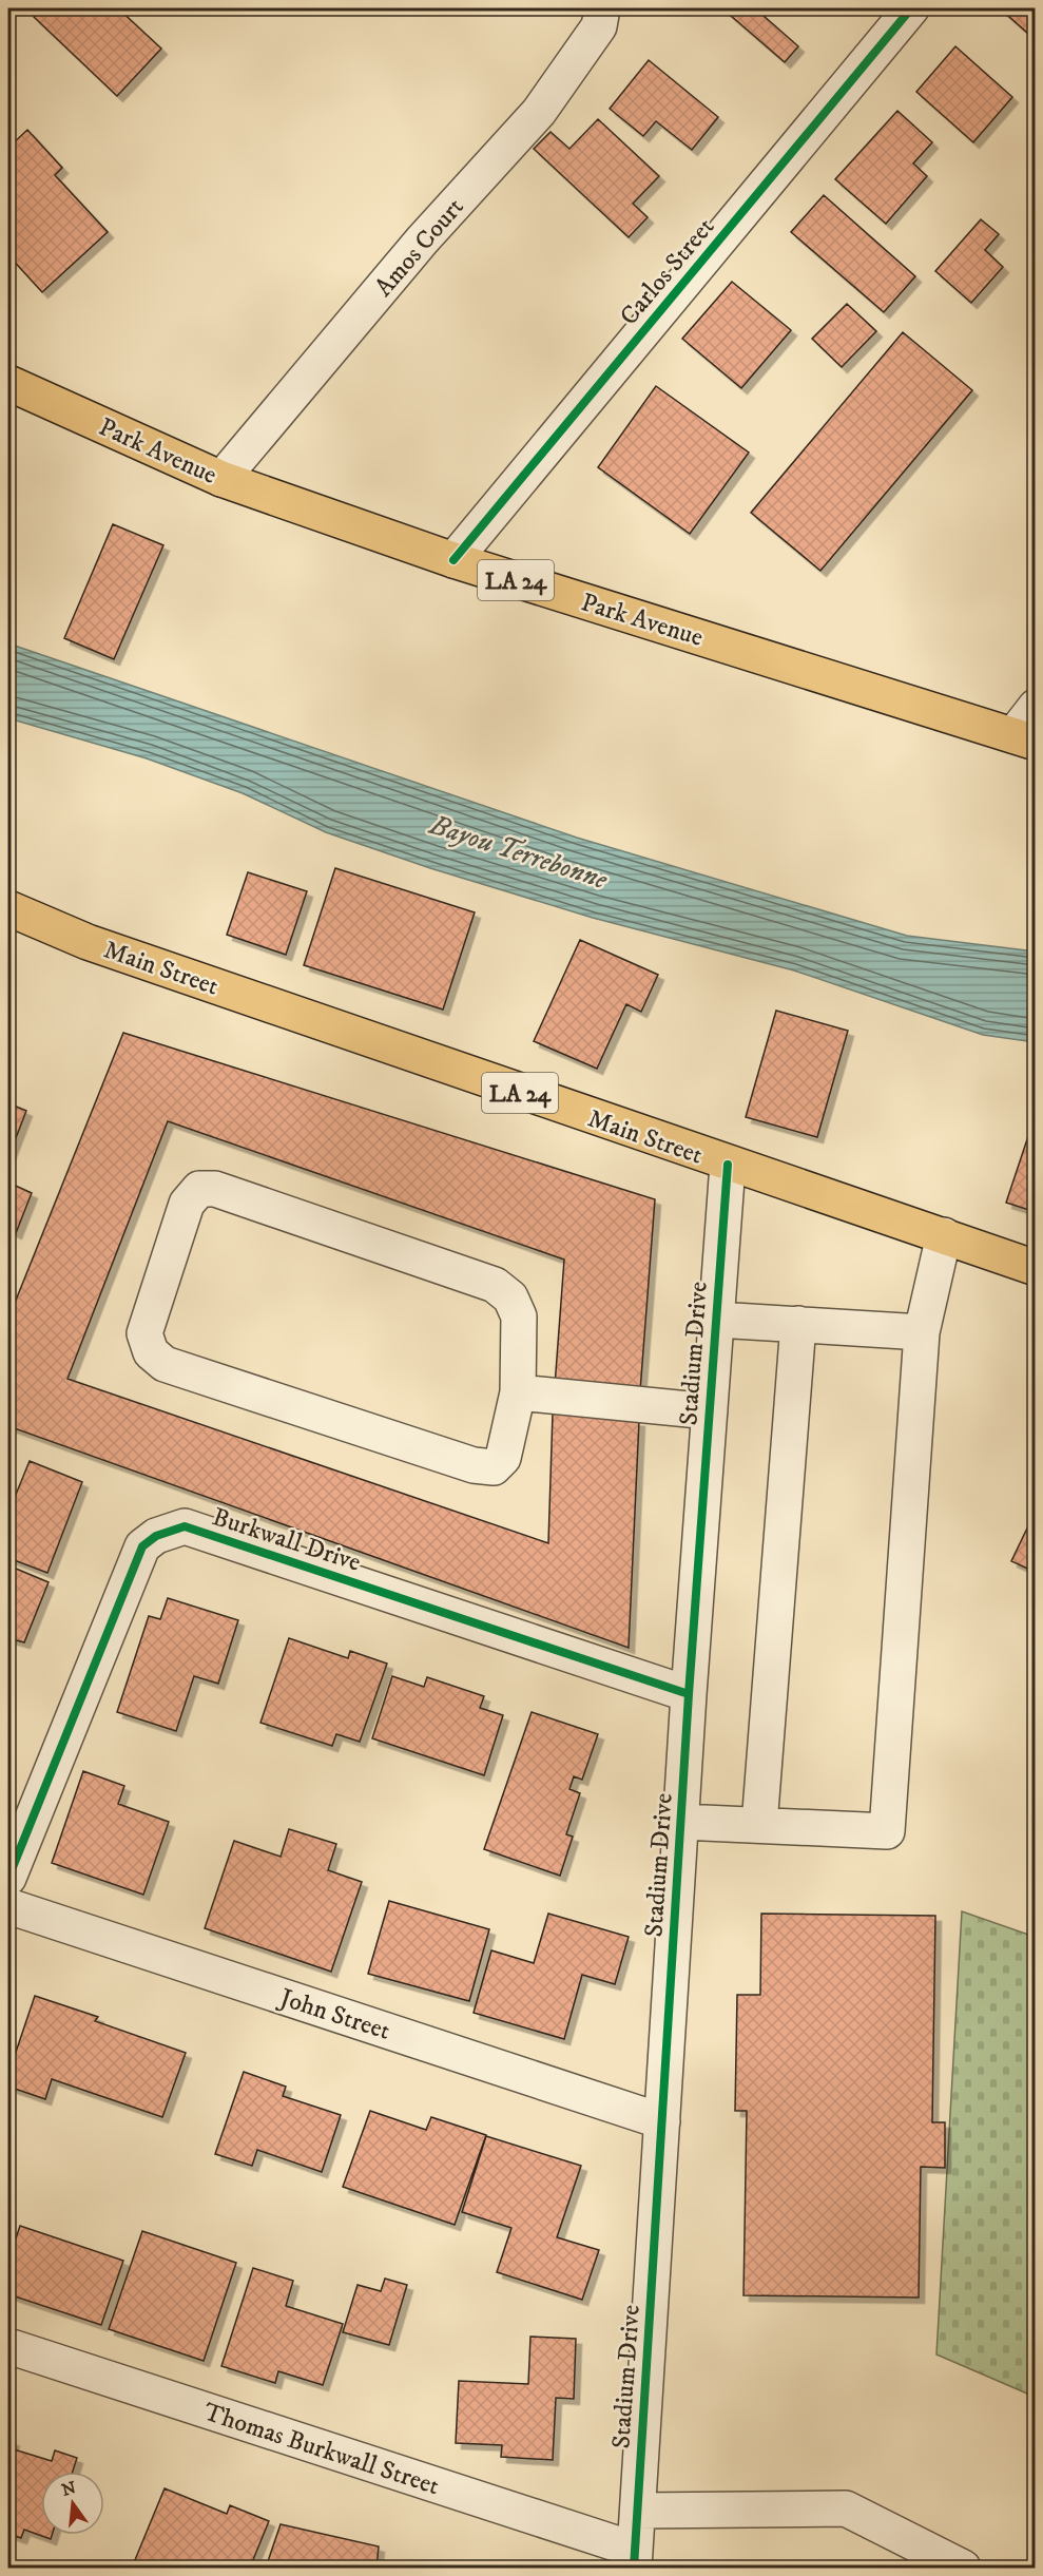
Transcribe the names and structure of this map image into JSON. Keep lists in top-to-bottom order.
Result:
{
  "streets": {
    "main road": ["Park Avenue", "LA 24", "Main Street"],
    "street": [
      "Amos Court",
      "Carlos Street",
      "Stadium Drive",
      "Burkwall Drive",
      "John Street",
      "Thomas Burkwall Street"
    ]
  },
  "crossings": [
    ["Amos Court", "Park Avenue"],
    ["Carlos Street", "Park Avenue"],
    ["Main Street", "Stadium Drive"],
    ["Stadium Drive", "Burkwall Drive"],
    ["Stadium Drive", "John Street"],
    ["Stadium Drive", "Thomas Burkwall Street"]
  ],
  "water": ["Bayou Terrebonne"],
  "north": "top"
}
